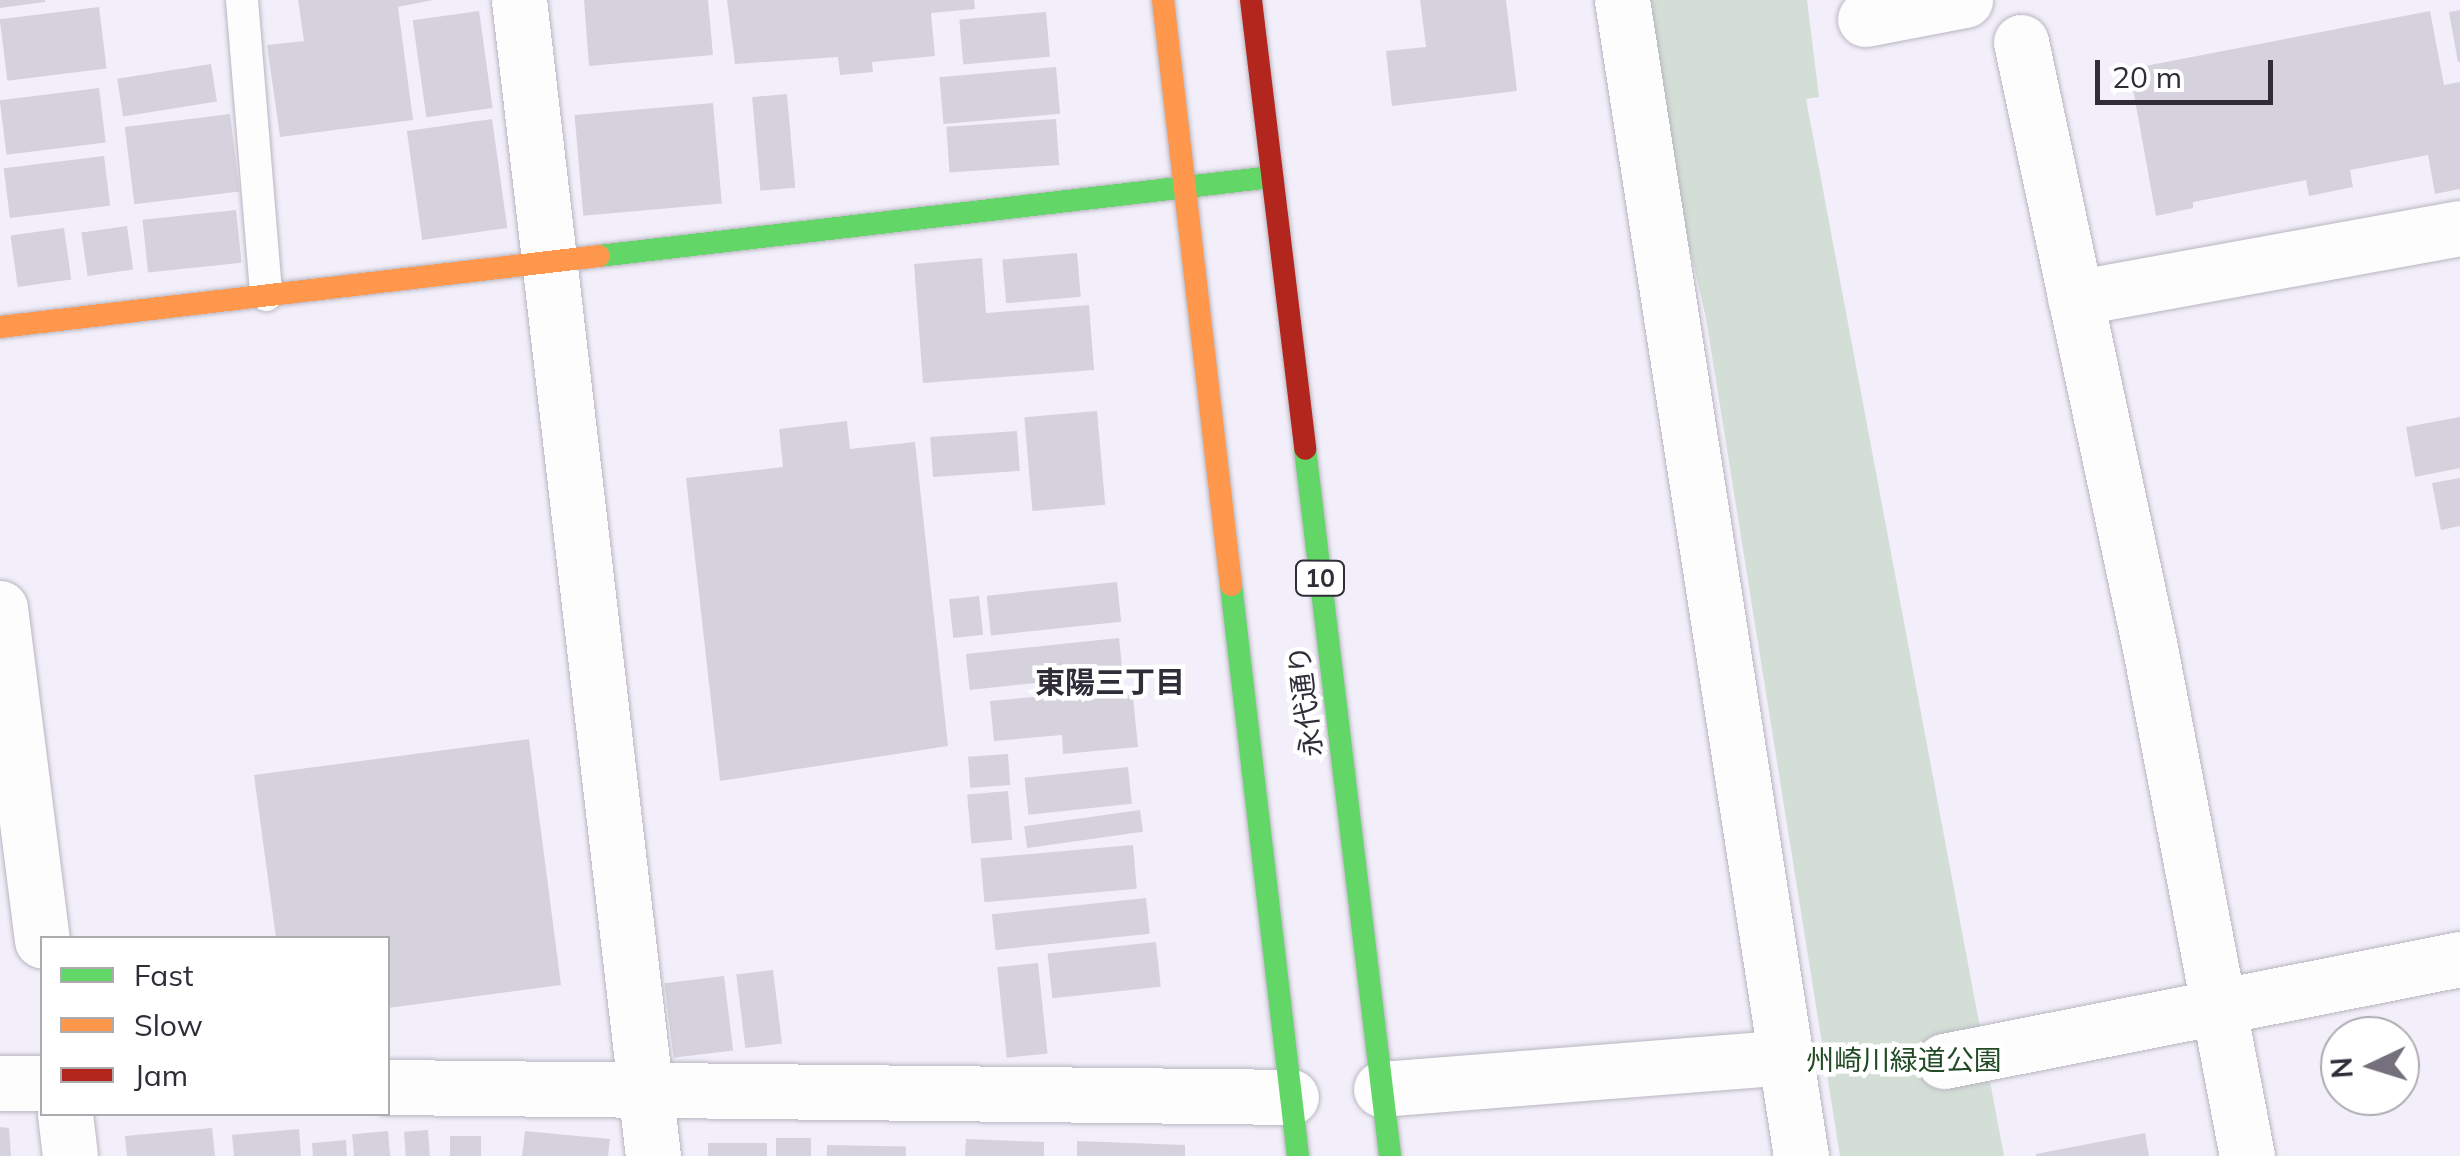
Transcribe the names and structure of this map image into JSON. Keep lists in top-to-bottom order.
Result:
{
  "streets": {
    "main road": ["10", "永代通り"]
  },
  "districts": ["東陽三丁目"],
  "parks": ["州崎川緑道公園"],
  "legend": ["Fast", "Slow", "Jam"],
  "scale_bar": "20 m",
  "north": "left"
}
